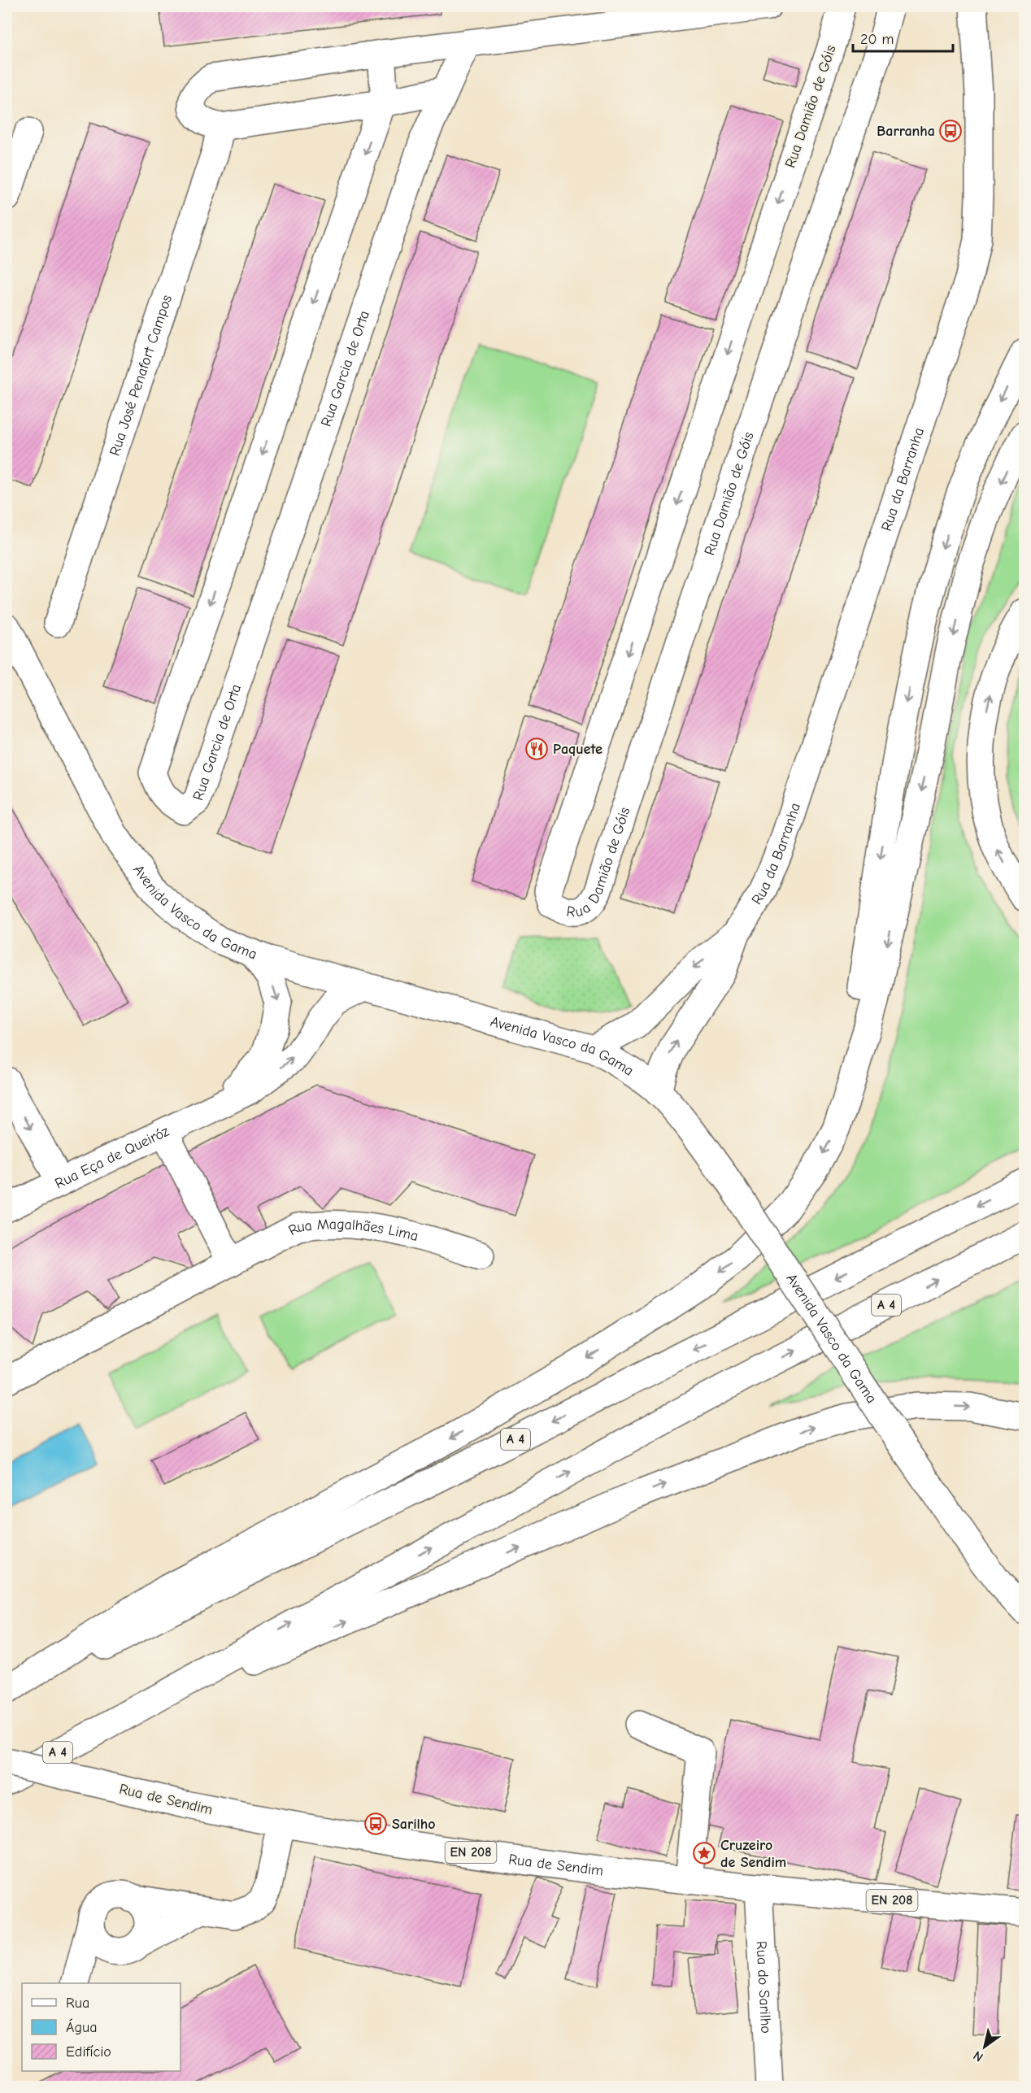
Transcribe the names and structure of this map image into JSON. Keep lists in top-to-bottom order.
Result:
{
  "streets": {
    "main road": [
      "Rua Damião de Góis",
      "Rua Garcia de Orta",
      "Rua José Penafort Campos",
      "Rua da Barranha",
      "Avenida Vasco da Gama",
      "Rua Eça de Queiróz",
      "Rua Magalhães Lima",
      "A 4",
      "Rua de Sendim",
      "EN 208",
      "Rua do Sarilho"
    ]
  },
  "crossings": [
    ["Rua da Barranha", "Avenida Vasco da Gama"],
    ["Avenida Vasco da Gama", "Rua Eça de Queiróz"],
    ["Rua de Sendim", "Rua do Sarilho"]
  ],
  "places": {
    "bus stop": ["Barranha", "Sarilho"],
    "restaurant": ["Paquete"],
    "place": ["Cruzeiro de Sendim"]
  },
  "legend": ["Rua", "Água", "Edifício"],
  "scale_bar": "20 m",
  "north": "bottom left"
}
